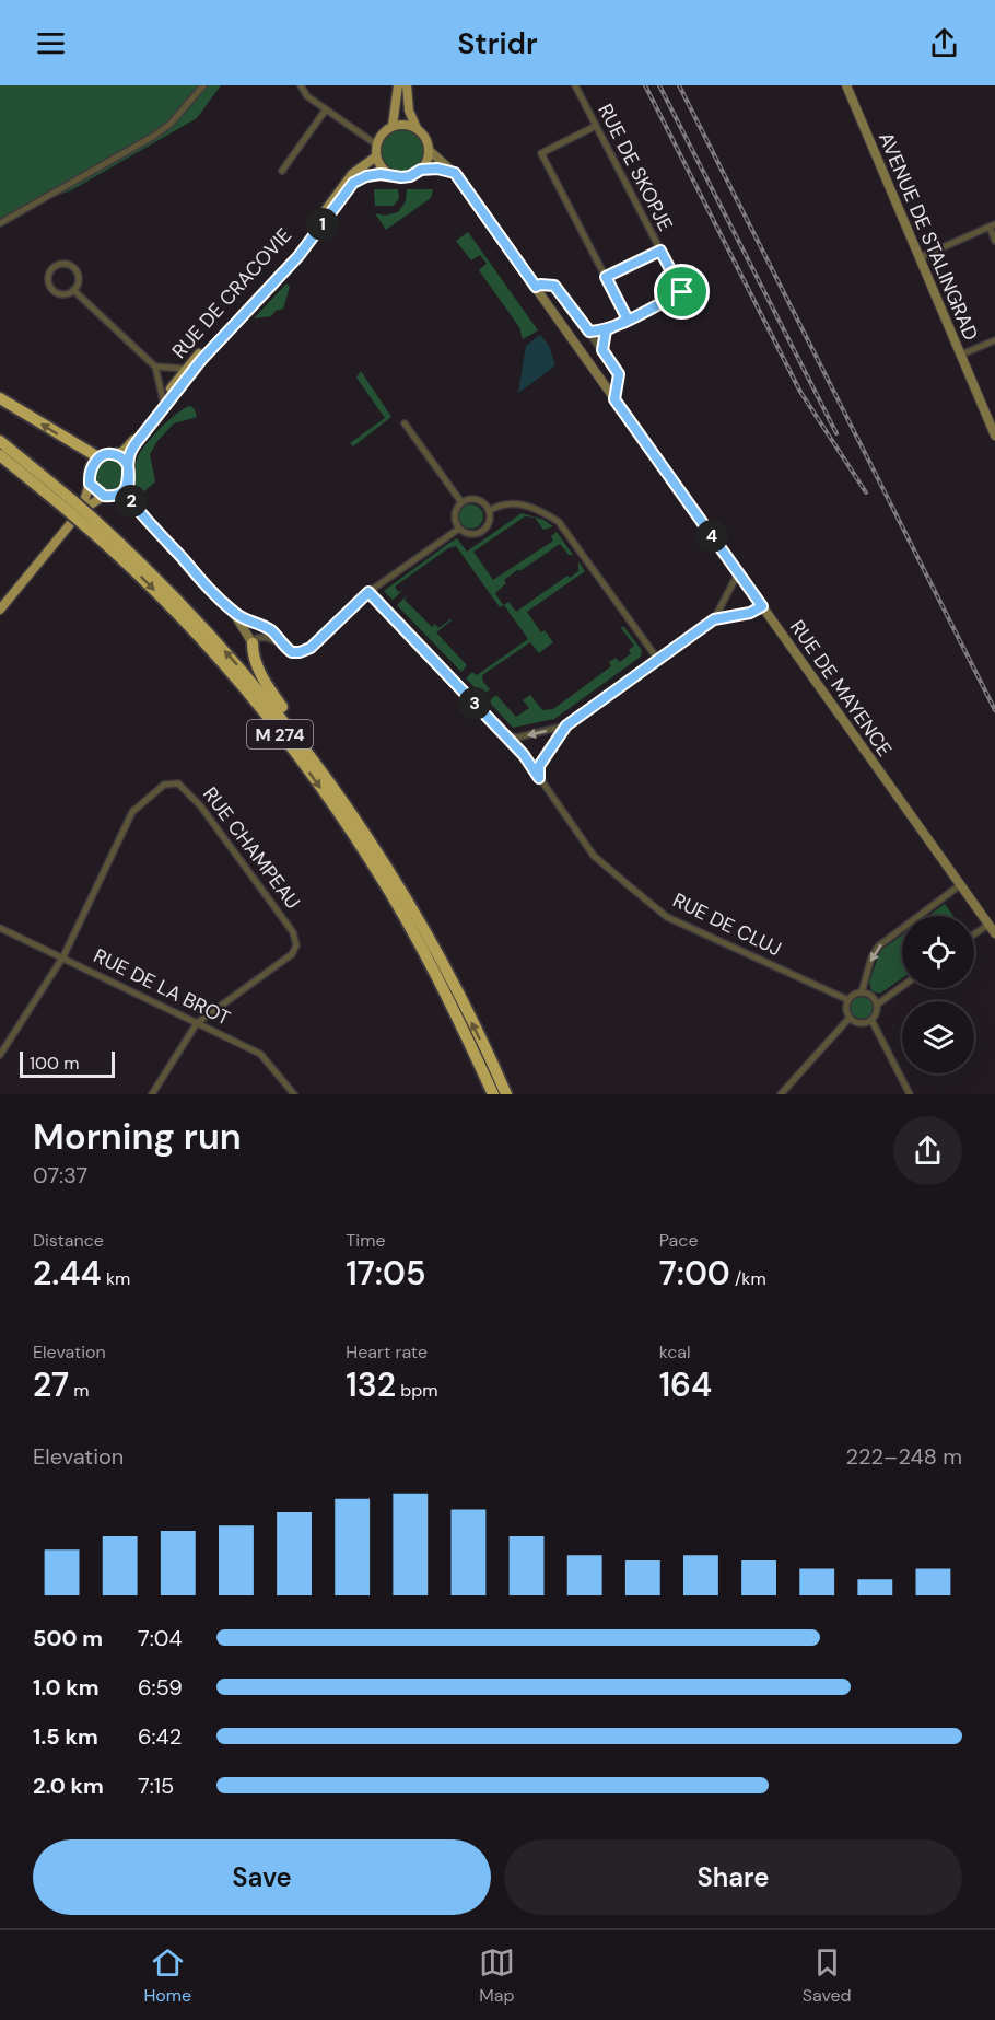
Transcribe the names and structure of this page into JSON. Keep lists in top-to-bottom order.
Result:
{
  "streets": {
    "highway": ["M 274"],
    "main road": ["AVENUE DE STALINGRAD", "RUE DE CRACOVIE", "RUE DE MAYENCE"],
    "street": [
      "RUE DE SKOPJE",
      "RUE CHAMPEAU",
      "RUE DE CLUJ",
      "RUE DE LA BROT"
    ]
  },
  "crossings": [
    ["RUE DE CRACOVIE", "RUE DE MAYENCE"],
    ["RUE CHAMPEAU", "RUE DE LA BROT"]
  ],
  "scale_bar": "100 m",
  "page": {
    "header": "Stridr",
    "pins": [
      "1",
      "2",
      "4",
      "3"
    ],
    "scale": "100 m",
    "heading": ["Morning run", "07:37"],
    "stats": [
      ["Distance", "2.44 km"],
      ["Time", "17:05"],
      ["Pace", "7:00 /km"],
      ["Elevation", "27 m"],
      ["Heart rate", "132 bpm"],
      ["kcal", "164"]
    ],
    "chart": ["Elevation", "222–248 m"],
    "list": [
      {
        "name": "500 m",
        "note": "7:04"
      },
      {
        "name": "1.0 km",
        "note": "6:59"
      },
      {
        "name": "1.5 km",
        "note": "6:42"
      },
      {
        "name": "2.0 km",
        "note": "7:15"
      }
    ],
    "buttons": ["Save", "Share"],
    "tabs": ["Home", "Map", "Saved"]
  }
}
